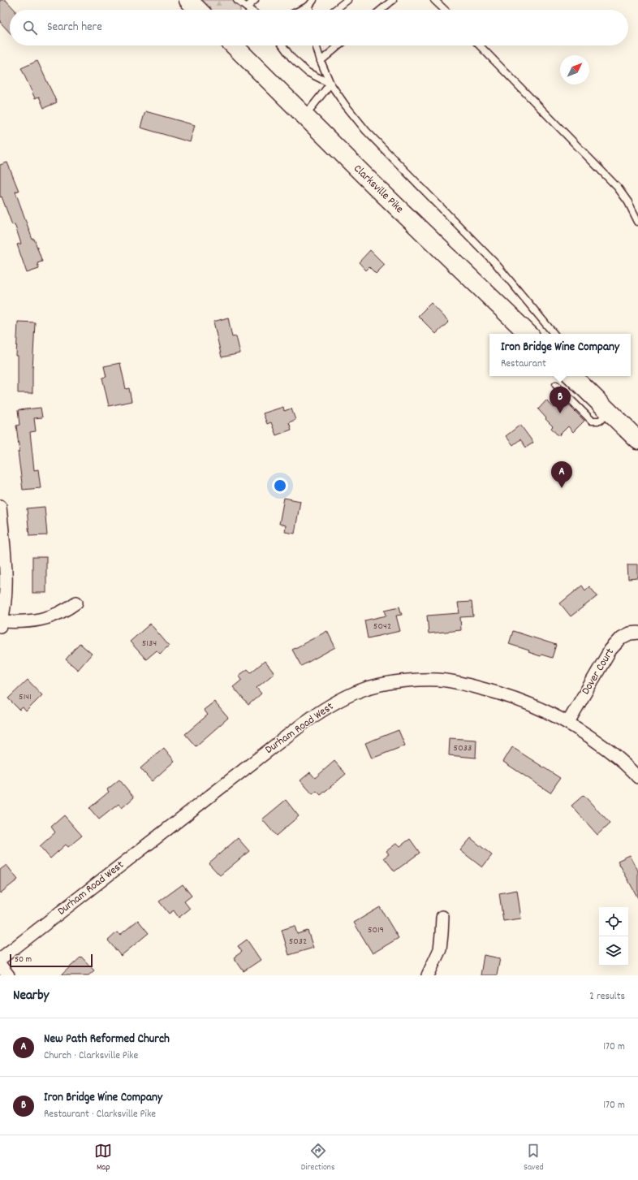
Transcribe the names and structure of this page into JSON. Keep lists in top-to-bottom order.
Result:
{
  "streets": {
    "main road": ["Clarksville Pike"],
    "street": ["Dover Court", "Durham Road West"]
  },
  "crossings": [
    ["Dover Court", "Durham Road West"]
  ],
  "house_numbers": [
    "5042",
    "5134",
    "5141",
    "5033",
    "5019",
    "5032"
  ],
  "scale_bar": "50 m",
  "north": "top right",
  "page": {
    "search": "Search here",
    "popup": ["Iron Bridge Wine Company", "Restaurant"],
    "pins": ["B", "A"],
    "scale": "50 m",
    "heading": ["Nearby", "2 results"],
    "list": [
      {
        "mark": "A",
        "name": "New Path Reformed Church",
        "note": "Church · Clarksville Pike",
        "value": "170 m"
      },
      {
        "mark": "B",
        "name": "Iron Bridge Wine Company",
        "note": "Restaurant · Clarksville Pike",
        "value": "170 m"
      }
    ],
    "nav": ["Map", "Directions", "Saved"]
  }
}
